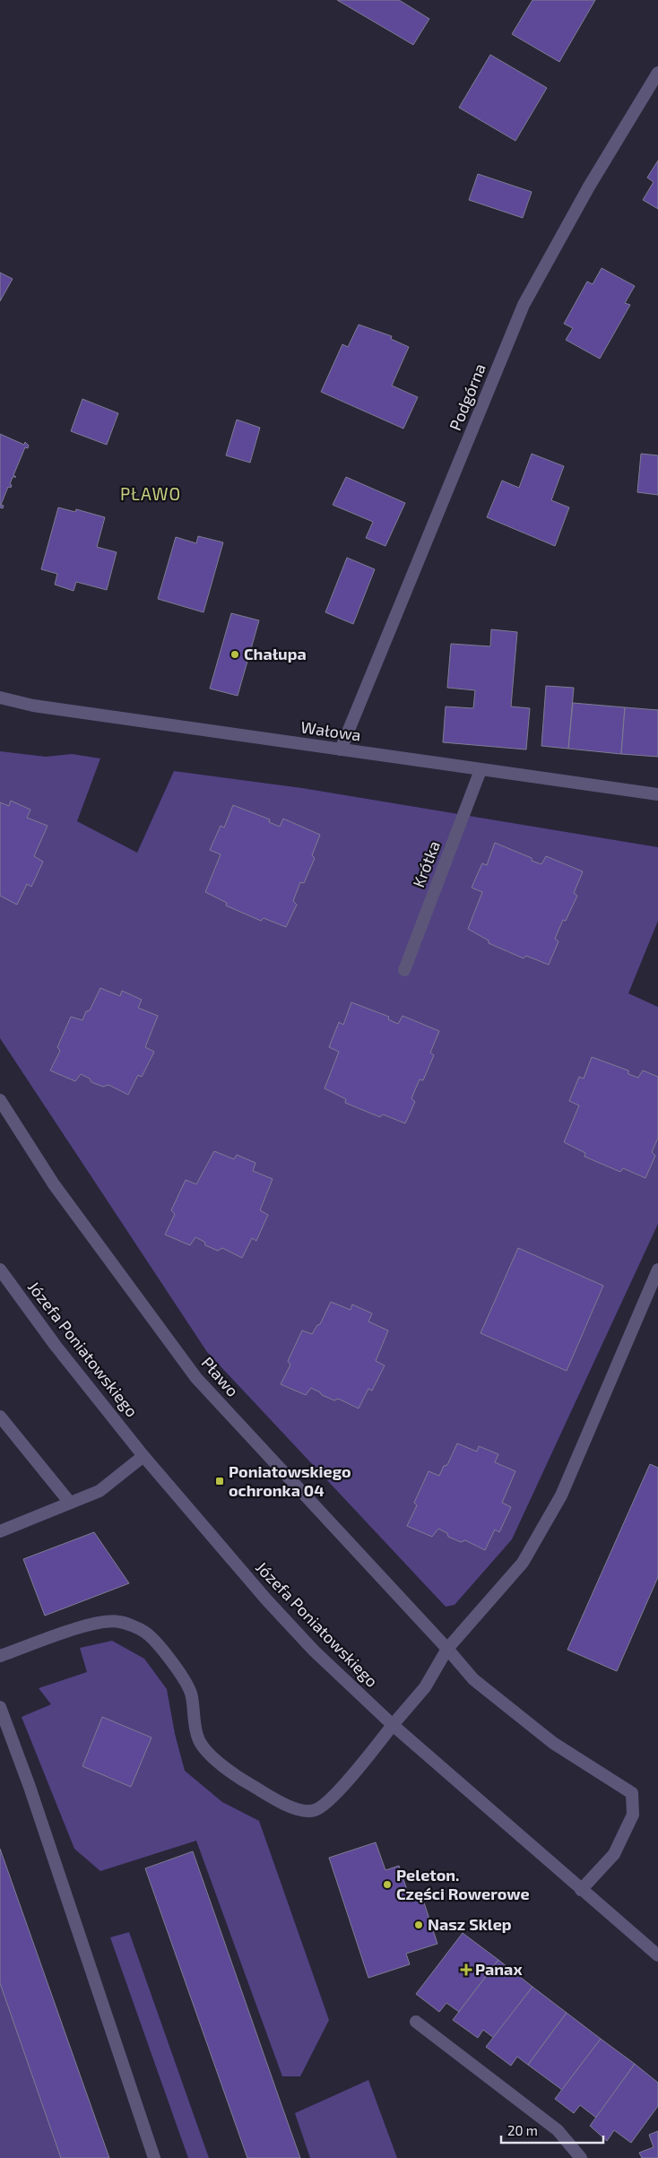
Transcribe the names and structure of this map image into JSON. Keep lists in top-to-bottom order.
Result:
{
  "streets": {
    "street": [
      "Podgórna",
      "Wałowa",
      "Krótka",
      "Józefa Poniatowskiego",
      "Pławo"
    ]
  },
  "crossings": [
    ["Podgórna", "Wałowa"],
    ["Wałowa", "Krótka"],
    ["Józefa Poniatowskiego", "Pławo"]
  ],
  "districts": ["PŁAWO"],
  "places": {
    "other": ["Chałupa", "Peleton. Części Rowerowe", "Nasz Sklep"],
    "transit": ["Poniatowskiego ochronka 04"],
    "health": ["Panax"]
  },
  "scale_bar": "20 m"
}
